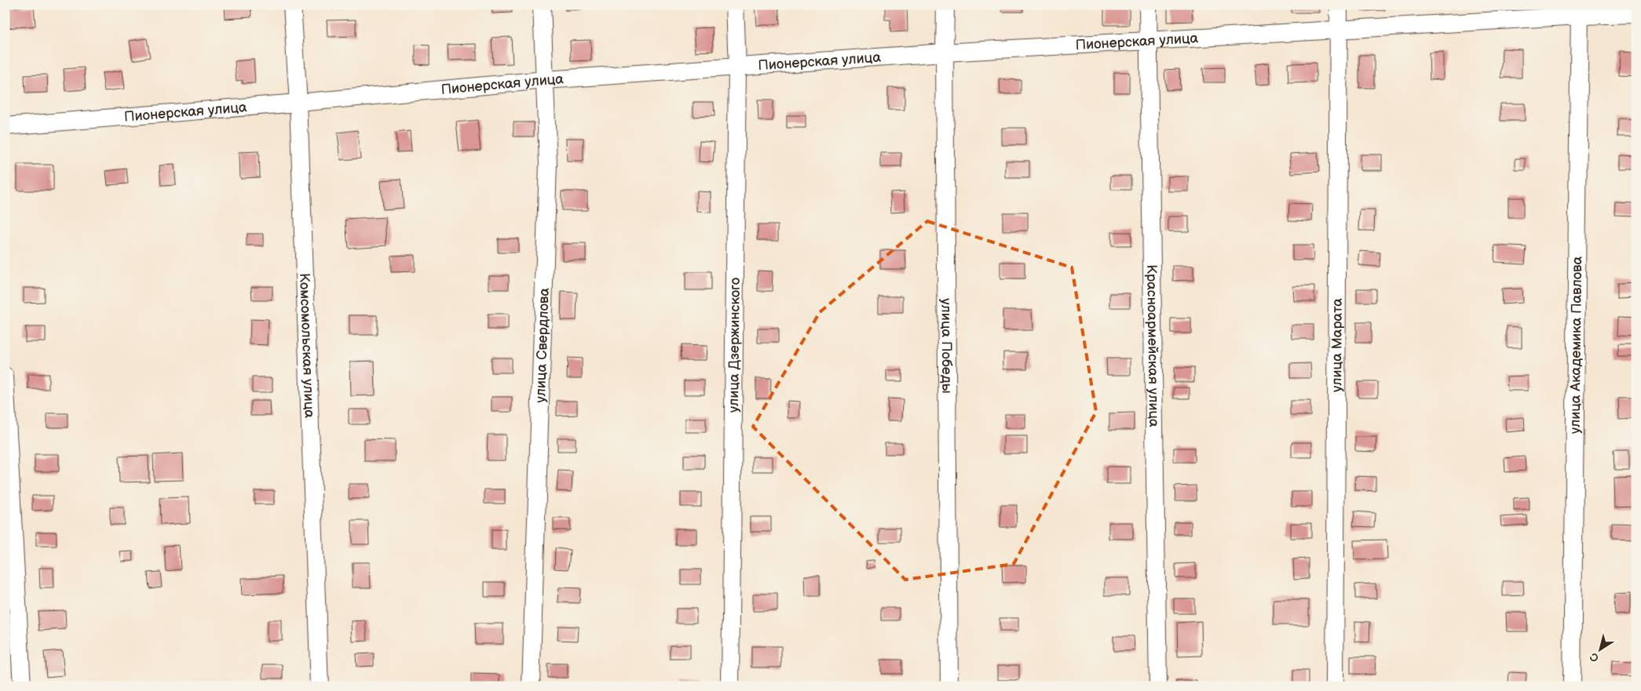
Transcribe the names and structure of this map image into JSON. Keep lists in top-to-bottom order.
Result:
{
  "streets": {
    "street": [
      "Пионерская улица",
      "Комсомольская улица",
      "улица Свердлова",
      "улица Дзержинского",
      "улица Победы",
      "Красноармейская улица",
      "улица Марата",
      "улица Академика Павлова"
    ]
  },
  "crossings": [
    ["Пионерская улица", "Комсомольская улица"],
    ["Пионерская улица", "улица Свердлова"],
    ["Пионерская улица", "улица Дзержинского"],
    ["Пионерская улица", "улица Победы"],
    ["Пионерская улица", "Красноармейская улица"],
    ["Пионерская улица", "улица Марата"],
    ["Пионерская улица", "улица Академика Павлова"]
  ],
  "north": "bottom left"
}
